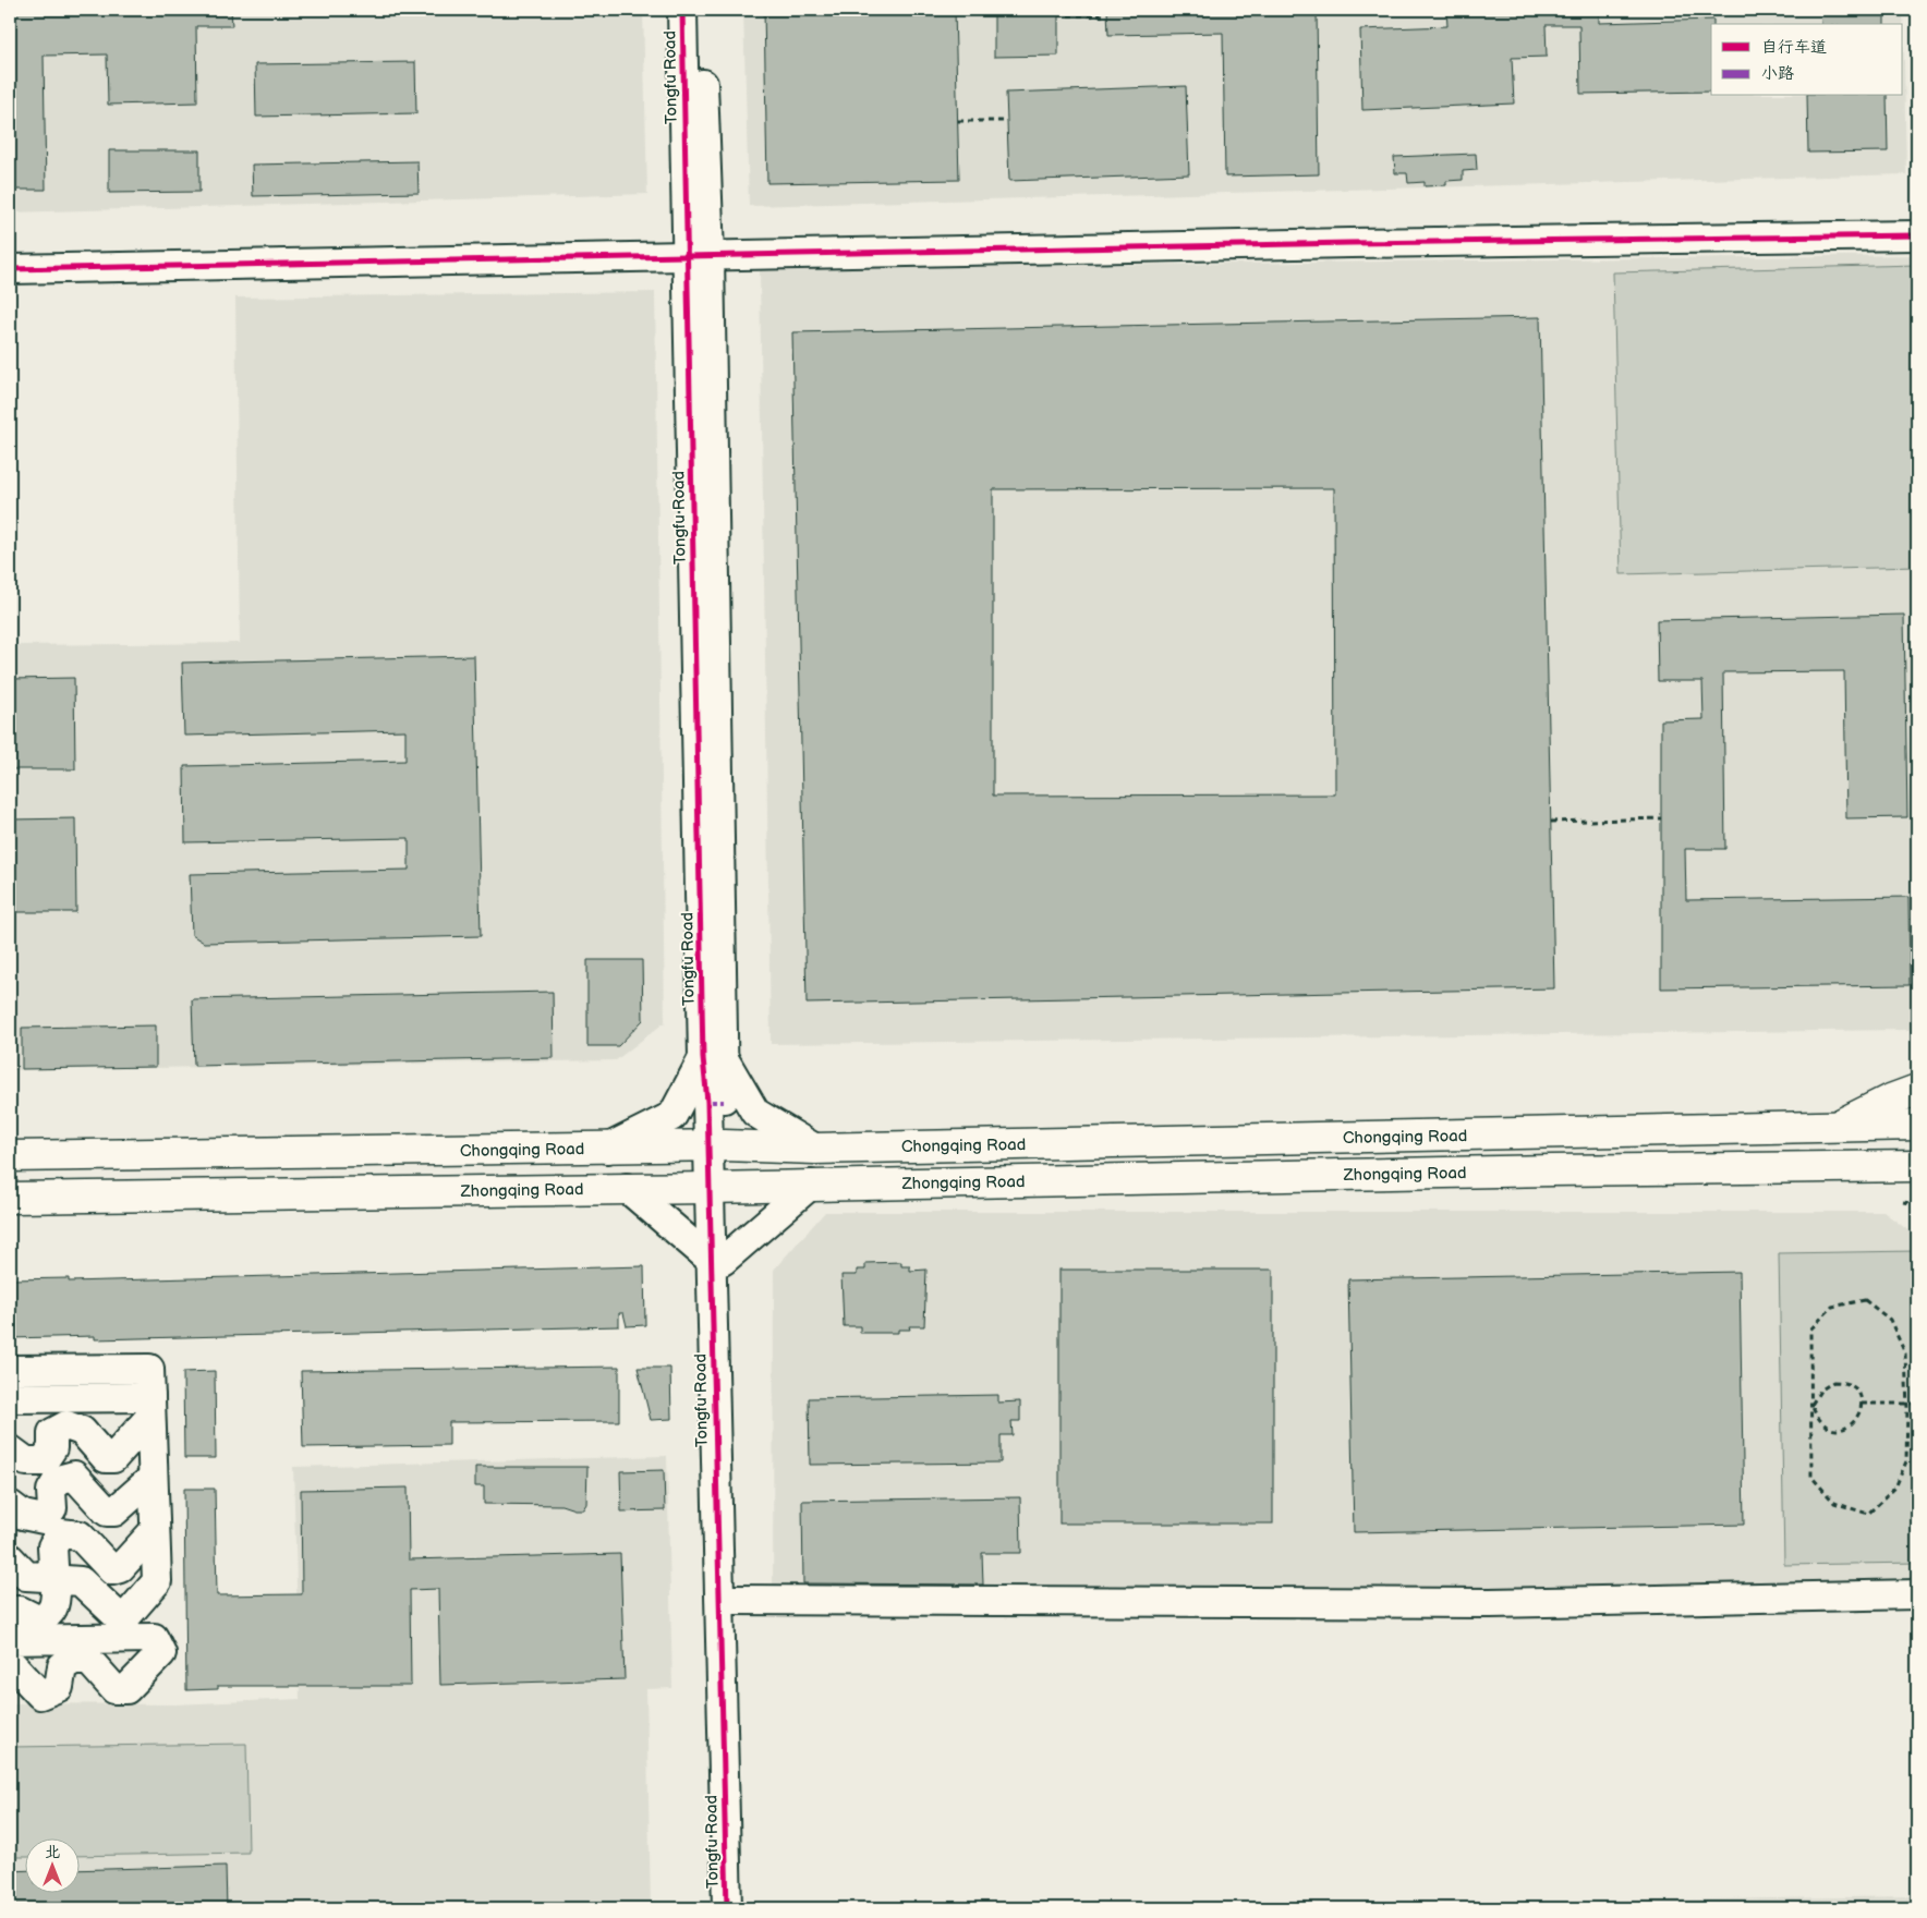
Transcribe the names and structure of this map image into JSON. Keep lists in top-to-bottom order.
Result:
{
  "streets": {
    "main road": ["Chongqing Road", "Zhongqing Road"],
    "street": ["Tongfu Road"]
  },
  "crossings": [
    ["Tongfu Road", "Chongqing Road"],
    ["Tongfu Road", "Zhongqing Road"]
  ],
  "legend": ["自行车道", "小路"],
  "north": "top"
}
